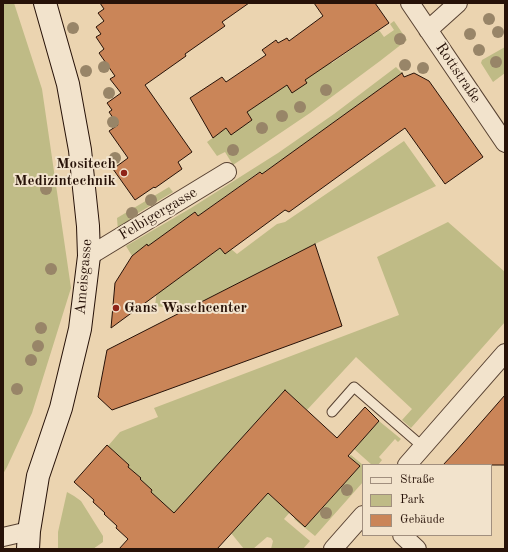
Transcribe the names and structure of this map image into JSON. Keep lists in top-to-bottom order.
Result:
{
  "streets": {
    "main road": ["Ameisgasse"],
    "street": ["Rottstraße", "Felbigergasse"]
  },
  "crossings": [
    ["Felbigergasse", "Ameisgasse"]
  ],
  "places": ["Mositech Medizintechnik", "Gans Waschcenter"],
  "legend": ["Straße", "Park", "Gebäude"]
}
